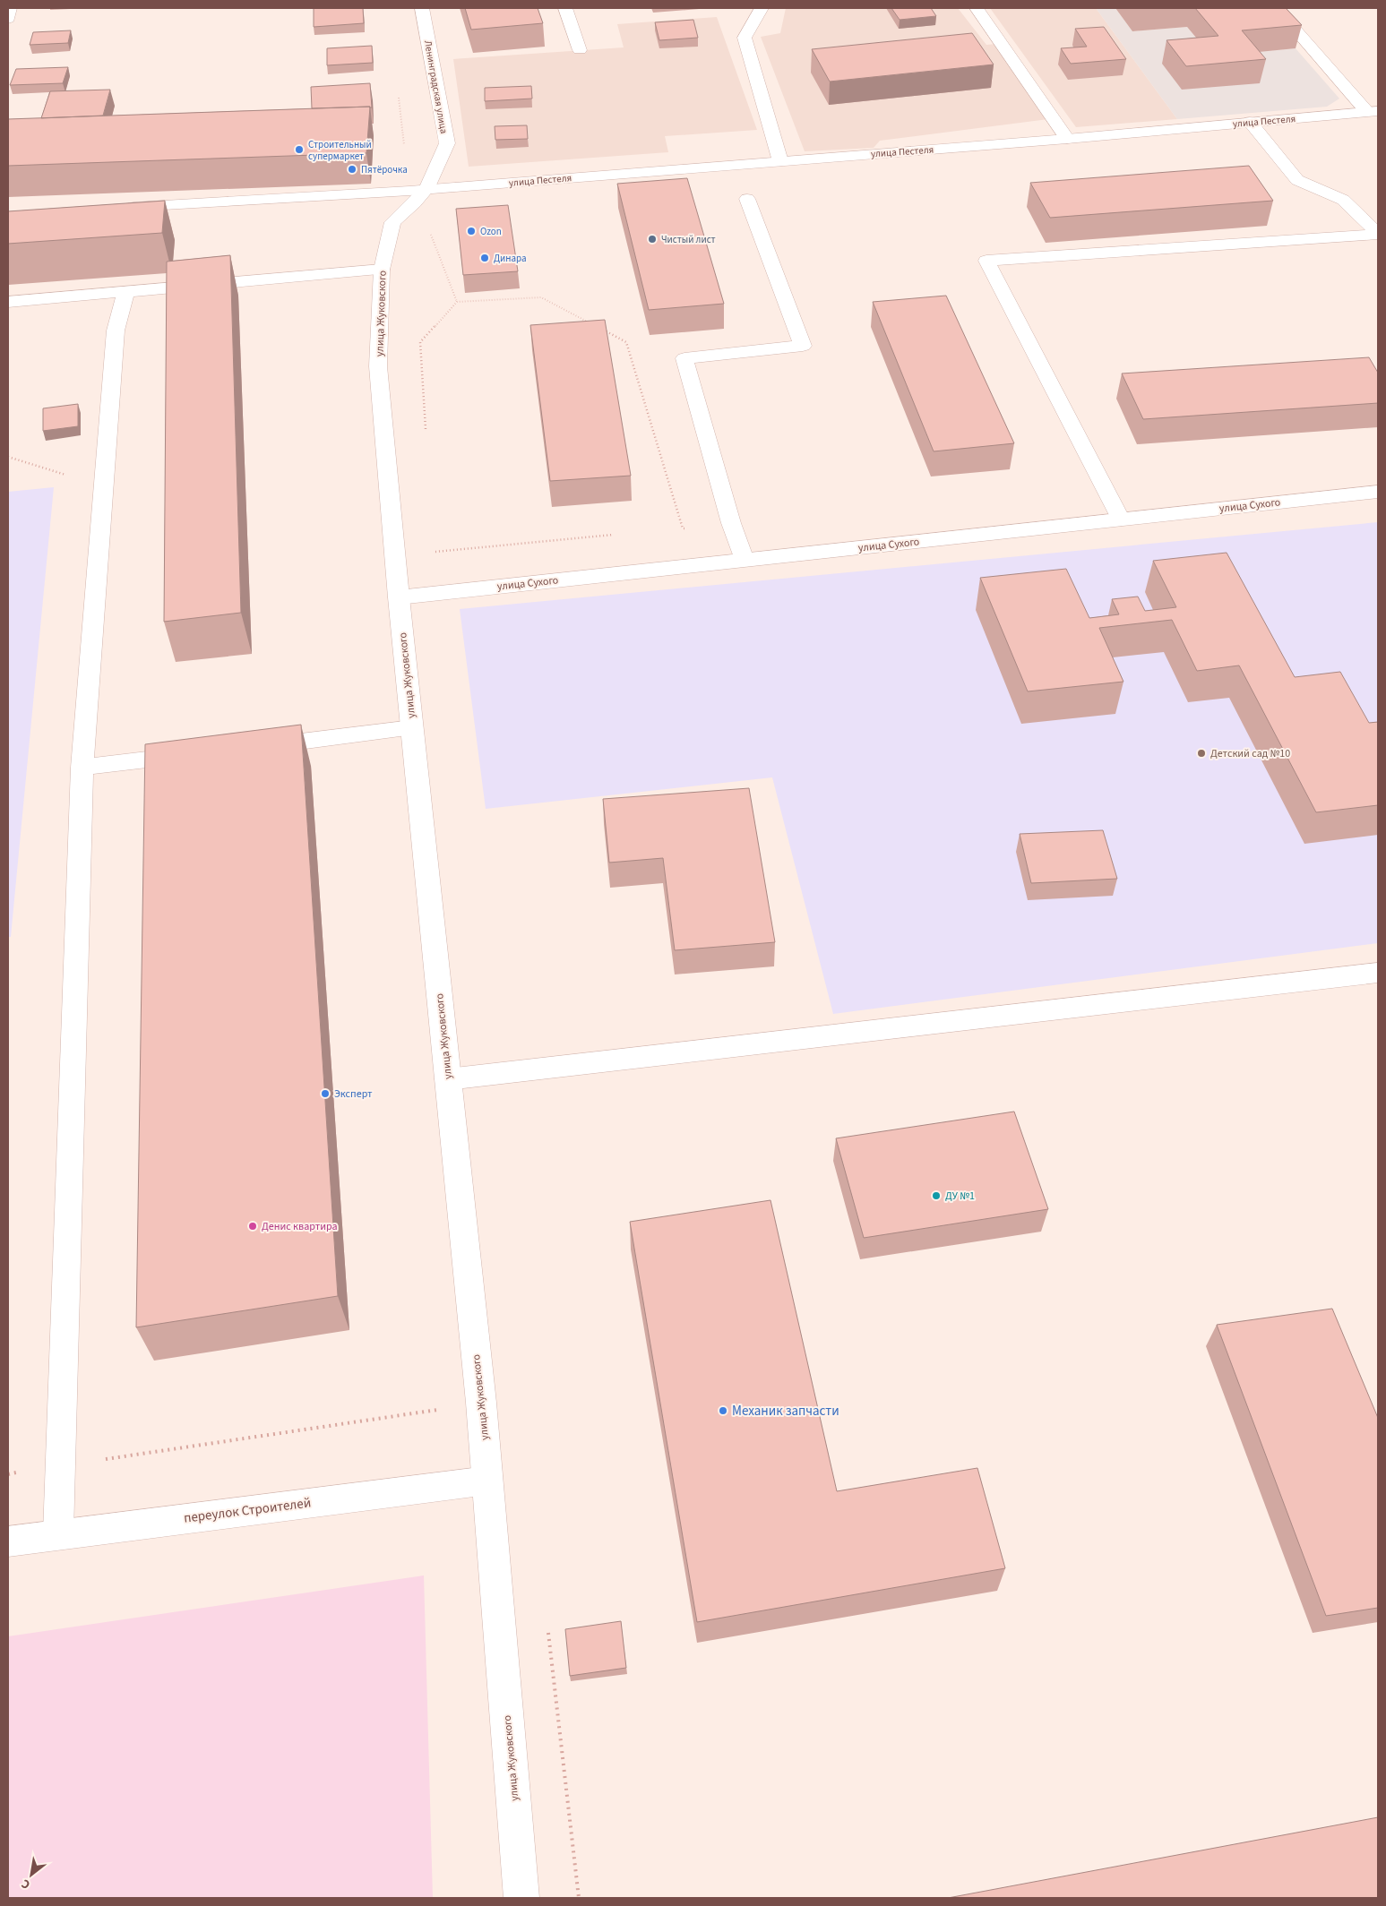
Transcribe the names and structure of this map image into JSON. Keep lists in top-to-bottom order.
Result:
{
  "streets": {
    "street": [
      "Ленинградская улица",
      "улица Пестеля",
      "улица Жуковского",
      "улица Сухого",
      "переулок Строителей"
    ]
  },
  "crossings": [
    ["Ленинградская улица", "улица Пестеля"],
    ["Ленинградская улица", "улица Жуковского"],
    ["улица Пестеля", "улица Жуковского"],
    ["улица Жуковского", "улица Сухого"],
    ["улица Жуковского", "переулок Строителей"]
  ],
  "places": [
    "Строительный супермаркет",
    "Пятёрочка",
    "Ozon",
    "Чистый лист",
    "Динара",
    "Детский сад №10",
    "Эксперт",
    "ДУ №1",
    "Денис квартира",
    "Механик запчасти"
  ],
  "north": "bottom left"
}
